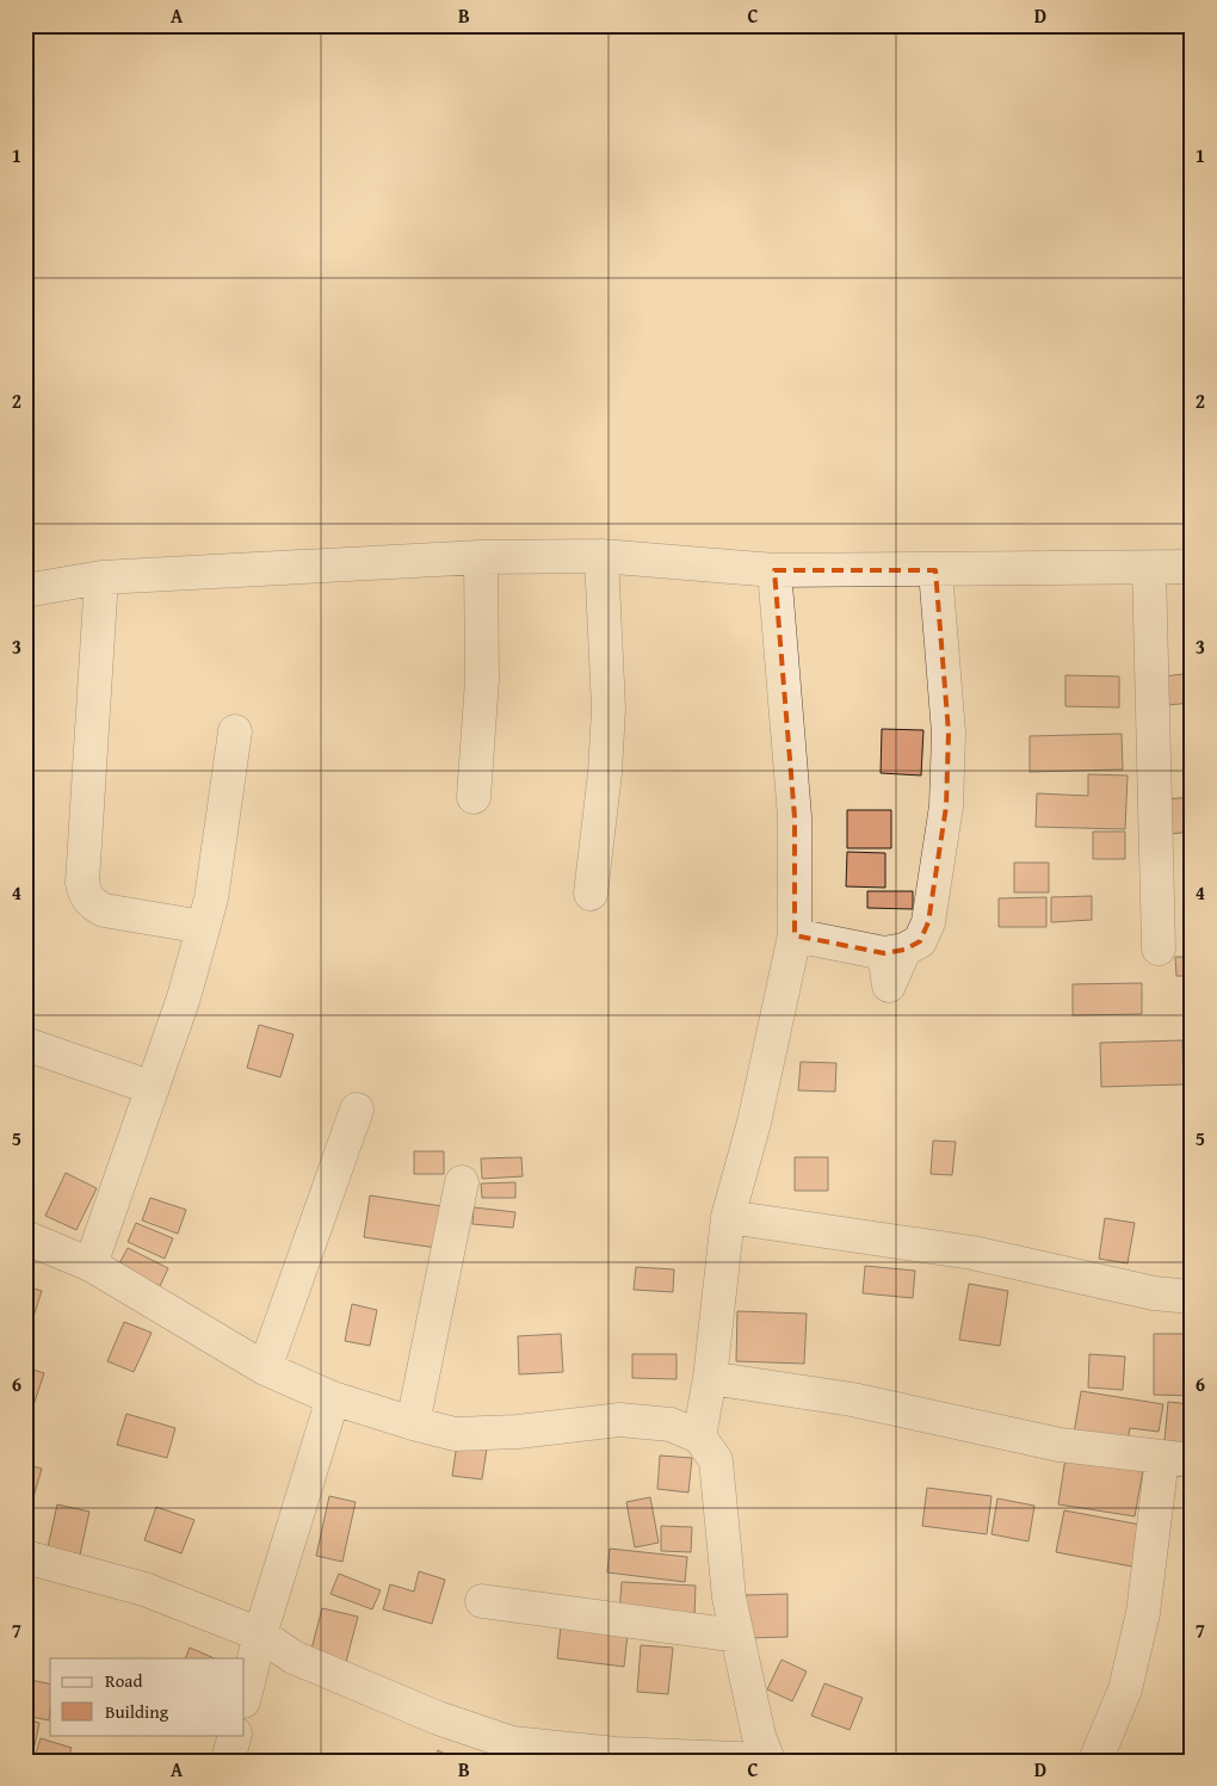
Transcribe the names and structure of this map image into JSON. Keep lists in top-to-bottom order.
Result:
{
  "legend": ["Road", "Building"],
  "grid": {
    "columns": [
      "A",
      "B",
      "C",
      "D"
    ],
    "rows": [
      "1",
      "2",
      "3",
      "4",
      "5",
      "6",
      "7"
    ]
  }
}
